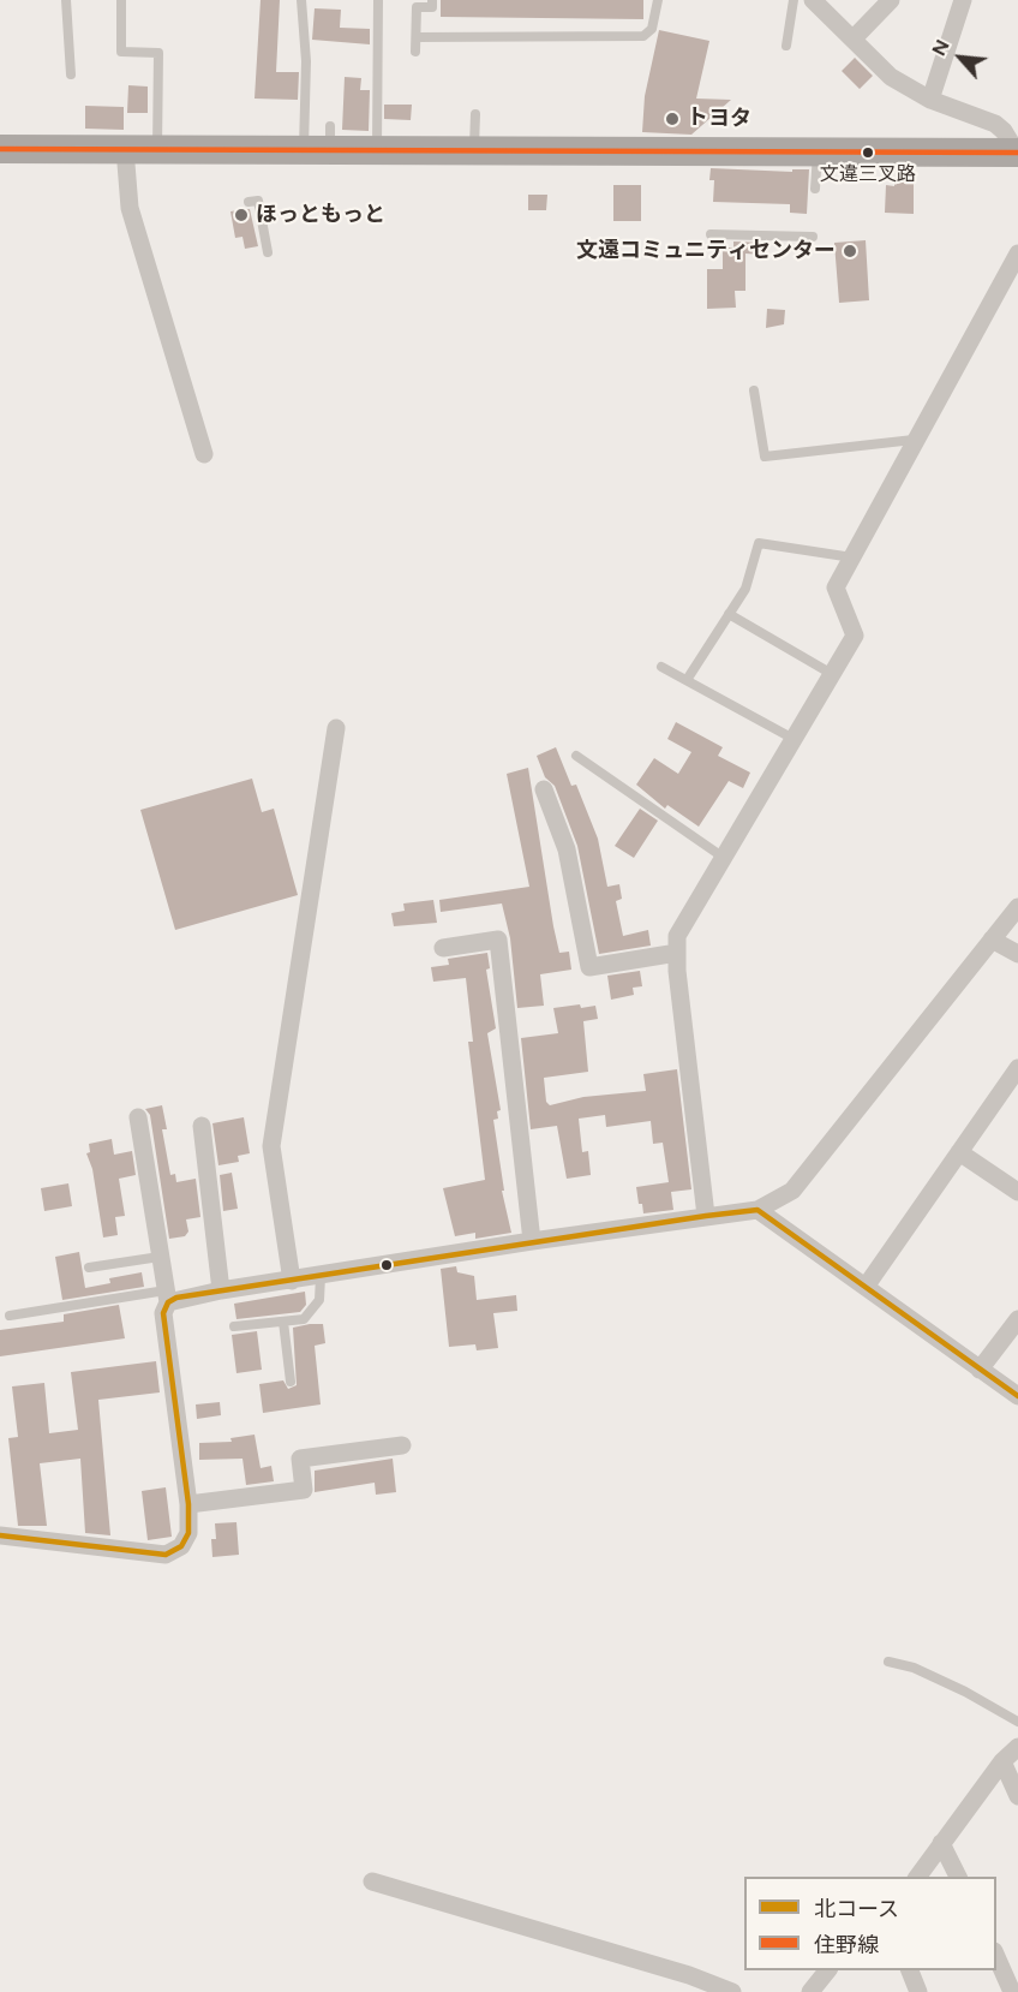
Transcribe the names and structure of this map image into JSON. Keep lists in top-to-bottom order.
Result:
{
  "places": [
    "トヨタ",
    "文違三叉路",
    "ほっともっと",
    "文遠コミュニティセンター"
  ],
  "lines": ["transit line 住野線", "transit line 北コース"],
  "legend": ["北コース", "住野線"],
  "north": "top left"
}
